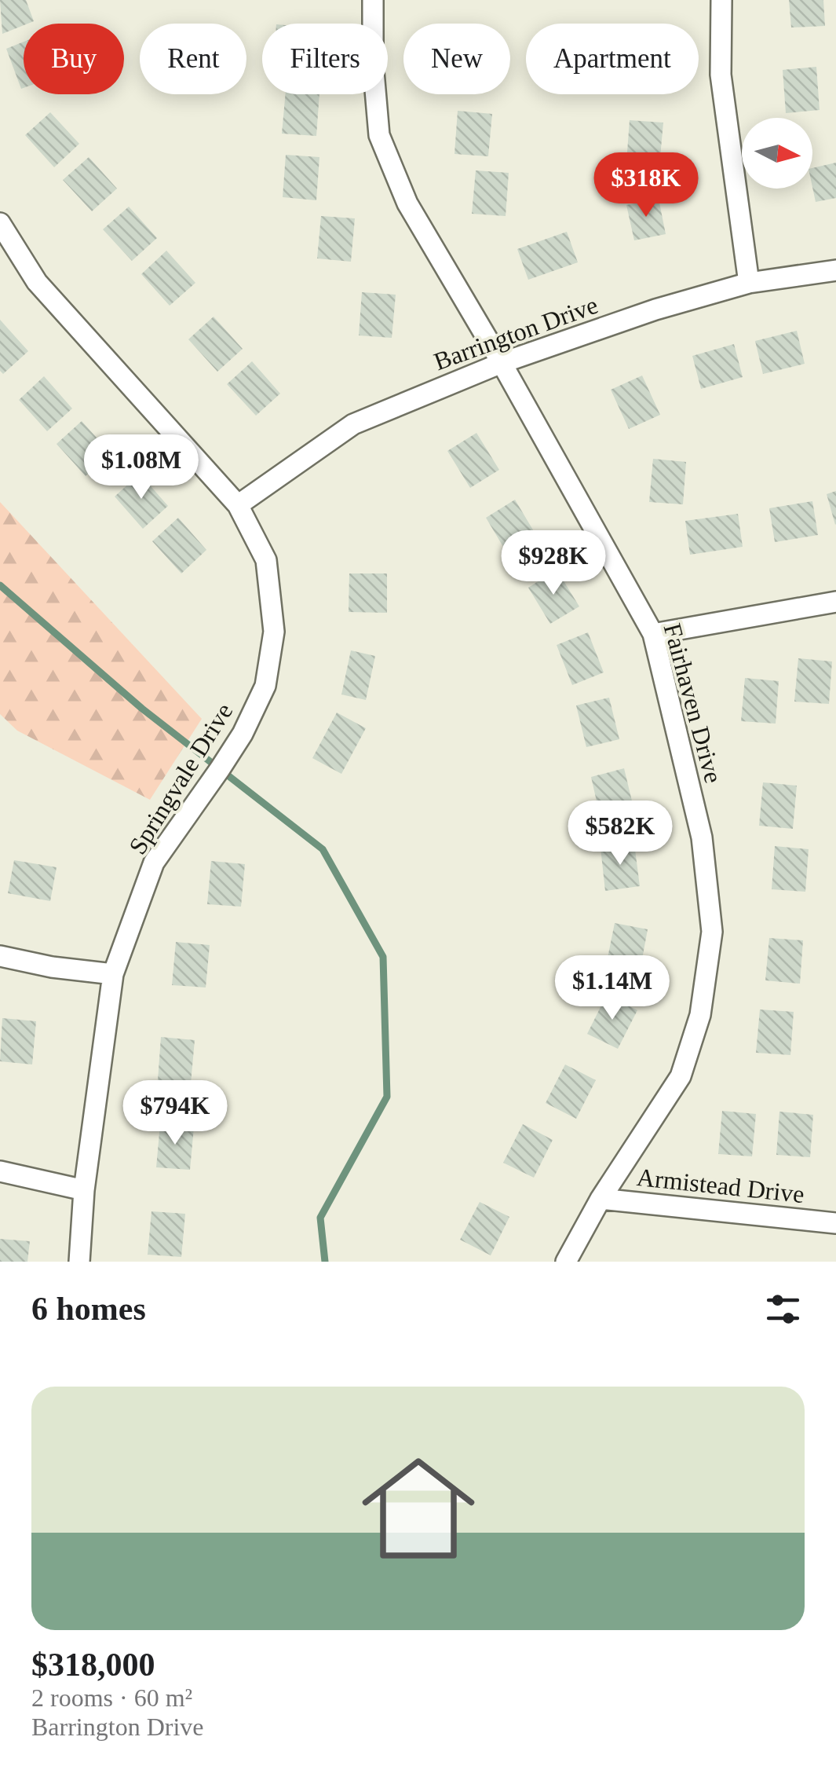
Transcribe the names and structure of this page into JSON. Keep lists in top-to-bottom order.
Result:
{
  "streets": {
    "street": [
      "Barrington Drive",
      "Fairhaven Drive",
      "Springvale Drive",
      "Armistead Drive"
    ]
  },
  "crossings": [
    ["Barrington Drive", "Fairhaven Drive"],
    ["Barrington Drive", "Springvale Drive"],
    ["Fairhaven Drive", "Armistead Drive"]
  ],
  "north": "right",
  "page": {
    "chip": [
      "Buy",
      "Rent",
      "Filters",
      "New",
      "Apartment"
    ],
    "price": [
      "$318K",
      "$1.08M",
      "$928K",
      "$582K",
      "$1.14M",
      "$794K"
    ],
    "heading": "6 homes",
    "list": [
      {
        "name": "$318,000",
        "note": "2 rooms · 60 m² · Barrington Drive"
      }
    ]
  }
}
